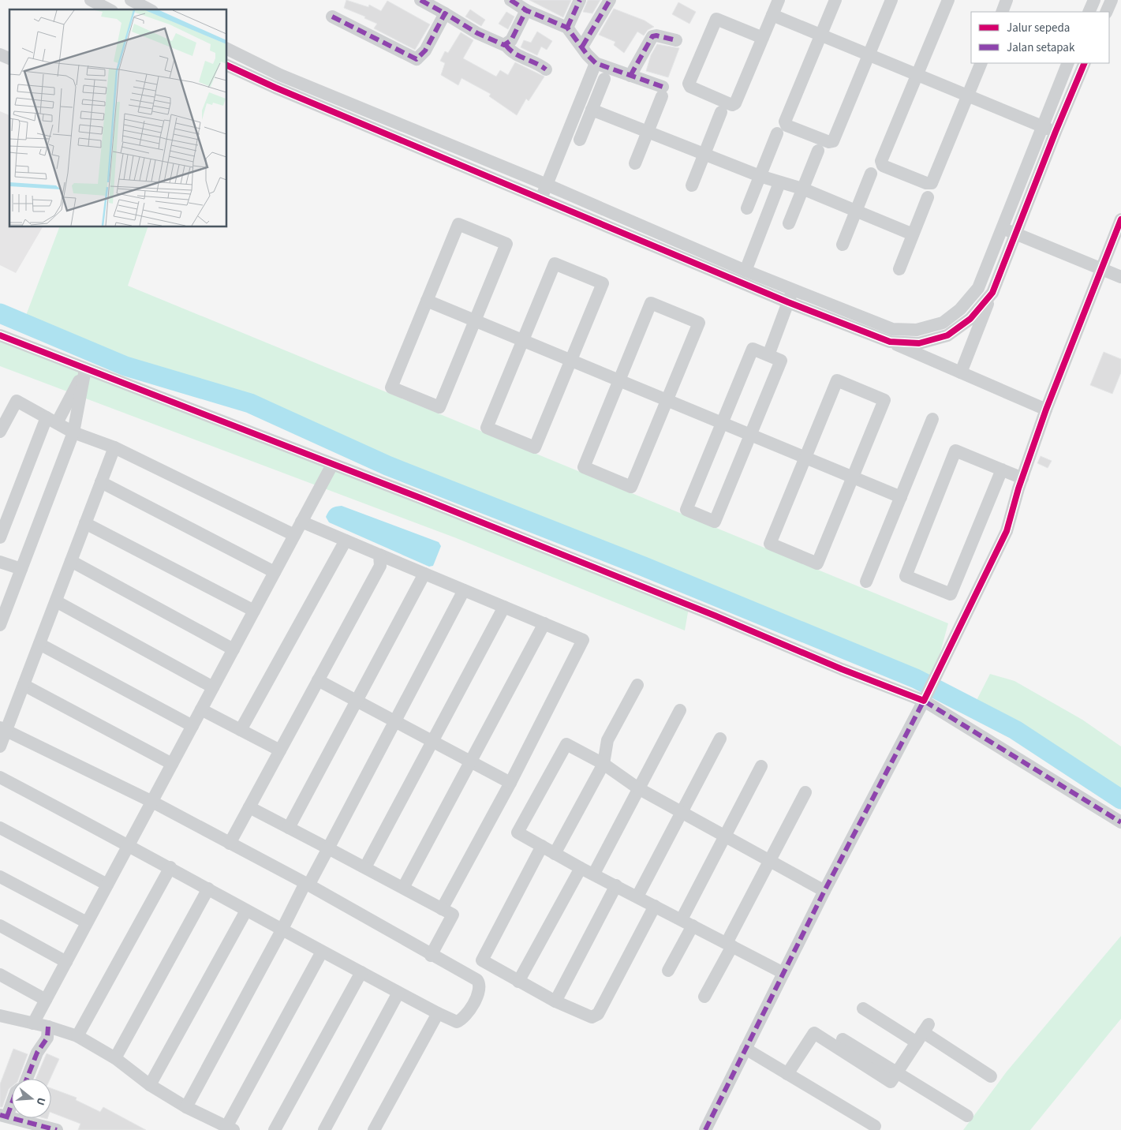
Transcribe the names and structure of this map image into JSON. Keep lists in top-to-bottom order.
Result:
{
  "legend": ["Jalur sepeda", "Jalan setapak"],
  "north": "right"
}
